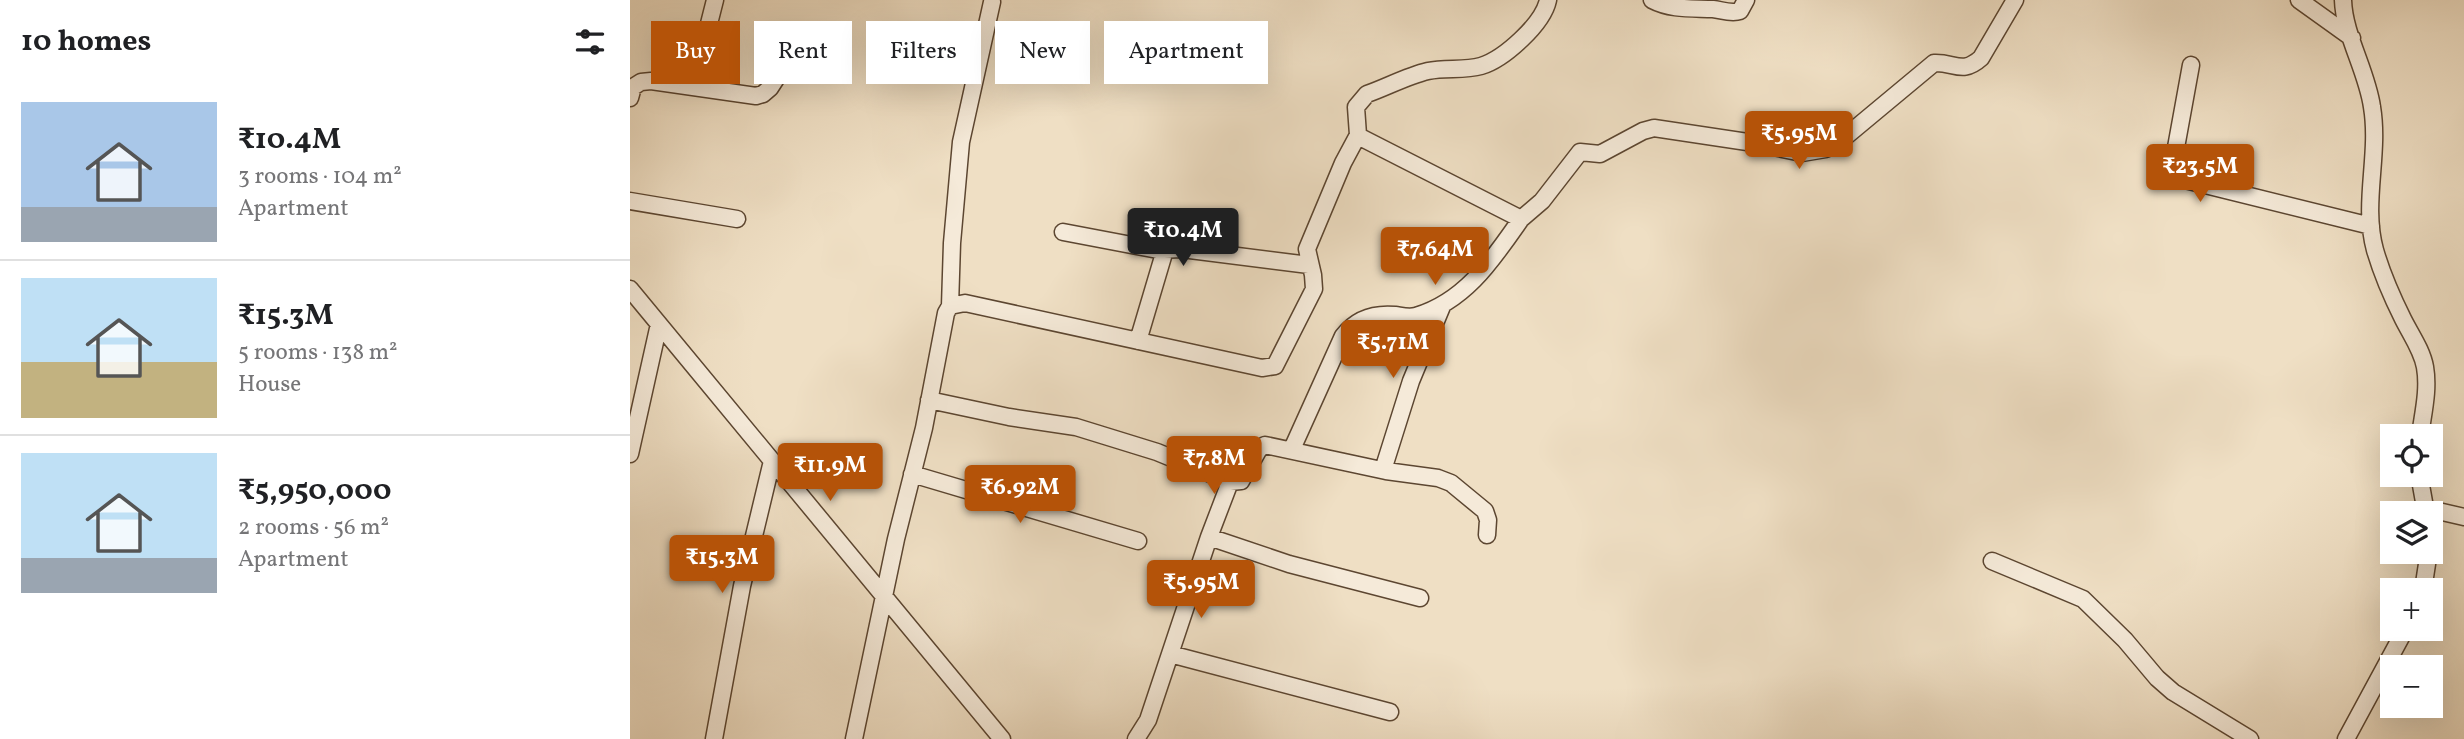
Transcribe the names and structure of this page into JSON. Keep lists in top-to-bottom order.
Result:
{
  "page": {
    "heading": "10 homes",
    "chip": [
      "Buy",
      "Rent",
      "Filters",
      "New",
      "Apartment"
    ],
    "list": [
      {
        "name": "₹10.4M",
        "note": "3 rooms · 104 m² · Apartment"
      },
      {
        "name": "₹15.3M",
        "note": "5 rooms · 138 m² · House"
      },
      {
        "name": "₹5,950,000",
        "note": "2 rooms · 56 m² · Apartment"
      }
    ],
    "price": [
      "₹5.95M",
      "₹23.5M",
      "₹10.4M",
      "₹7.64M",
      "₹5.71M",
      "₹7.8M",
      "₹11.9M",
      "₹6.92M",
      "₹15.3M",
      "₹5.95M"
    ],
    "map_buttons": ["+", "−"]
  }
}
